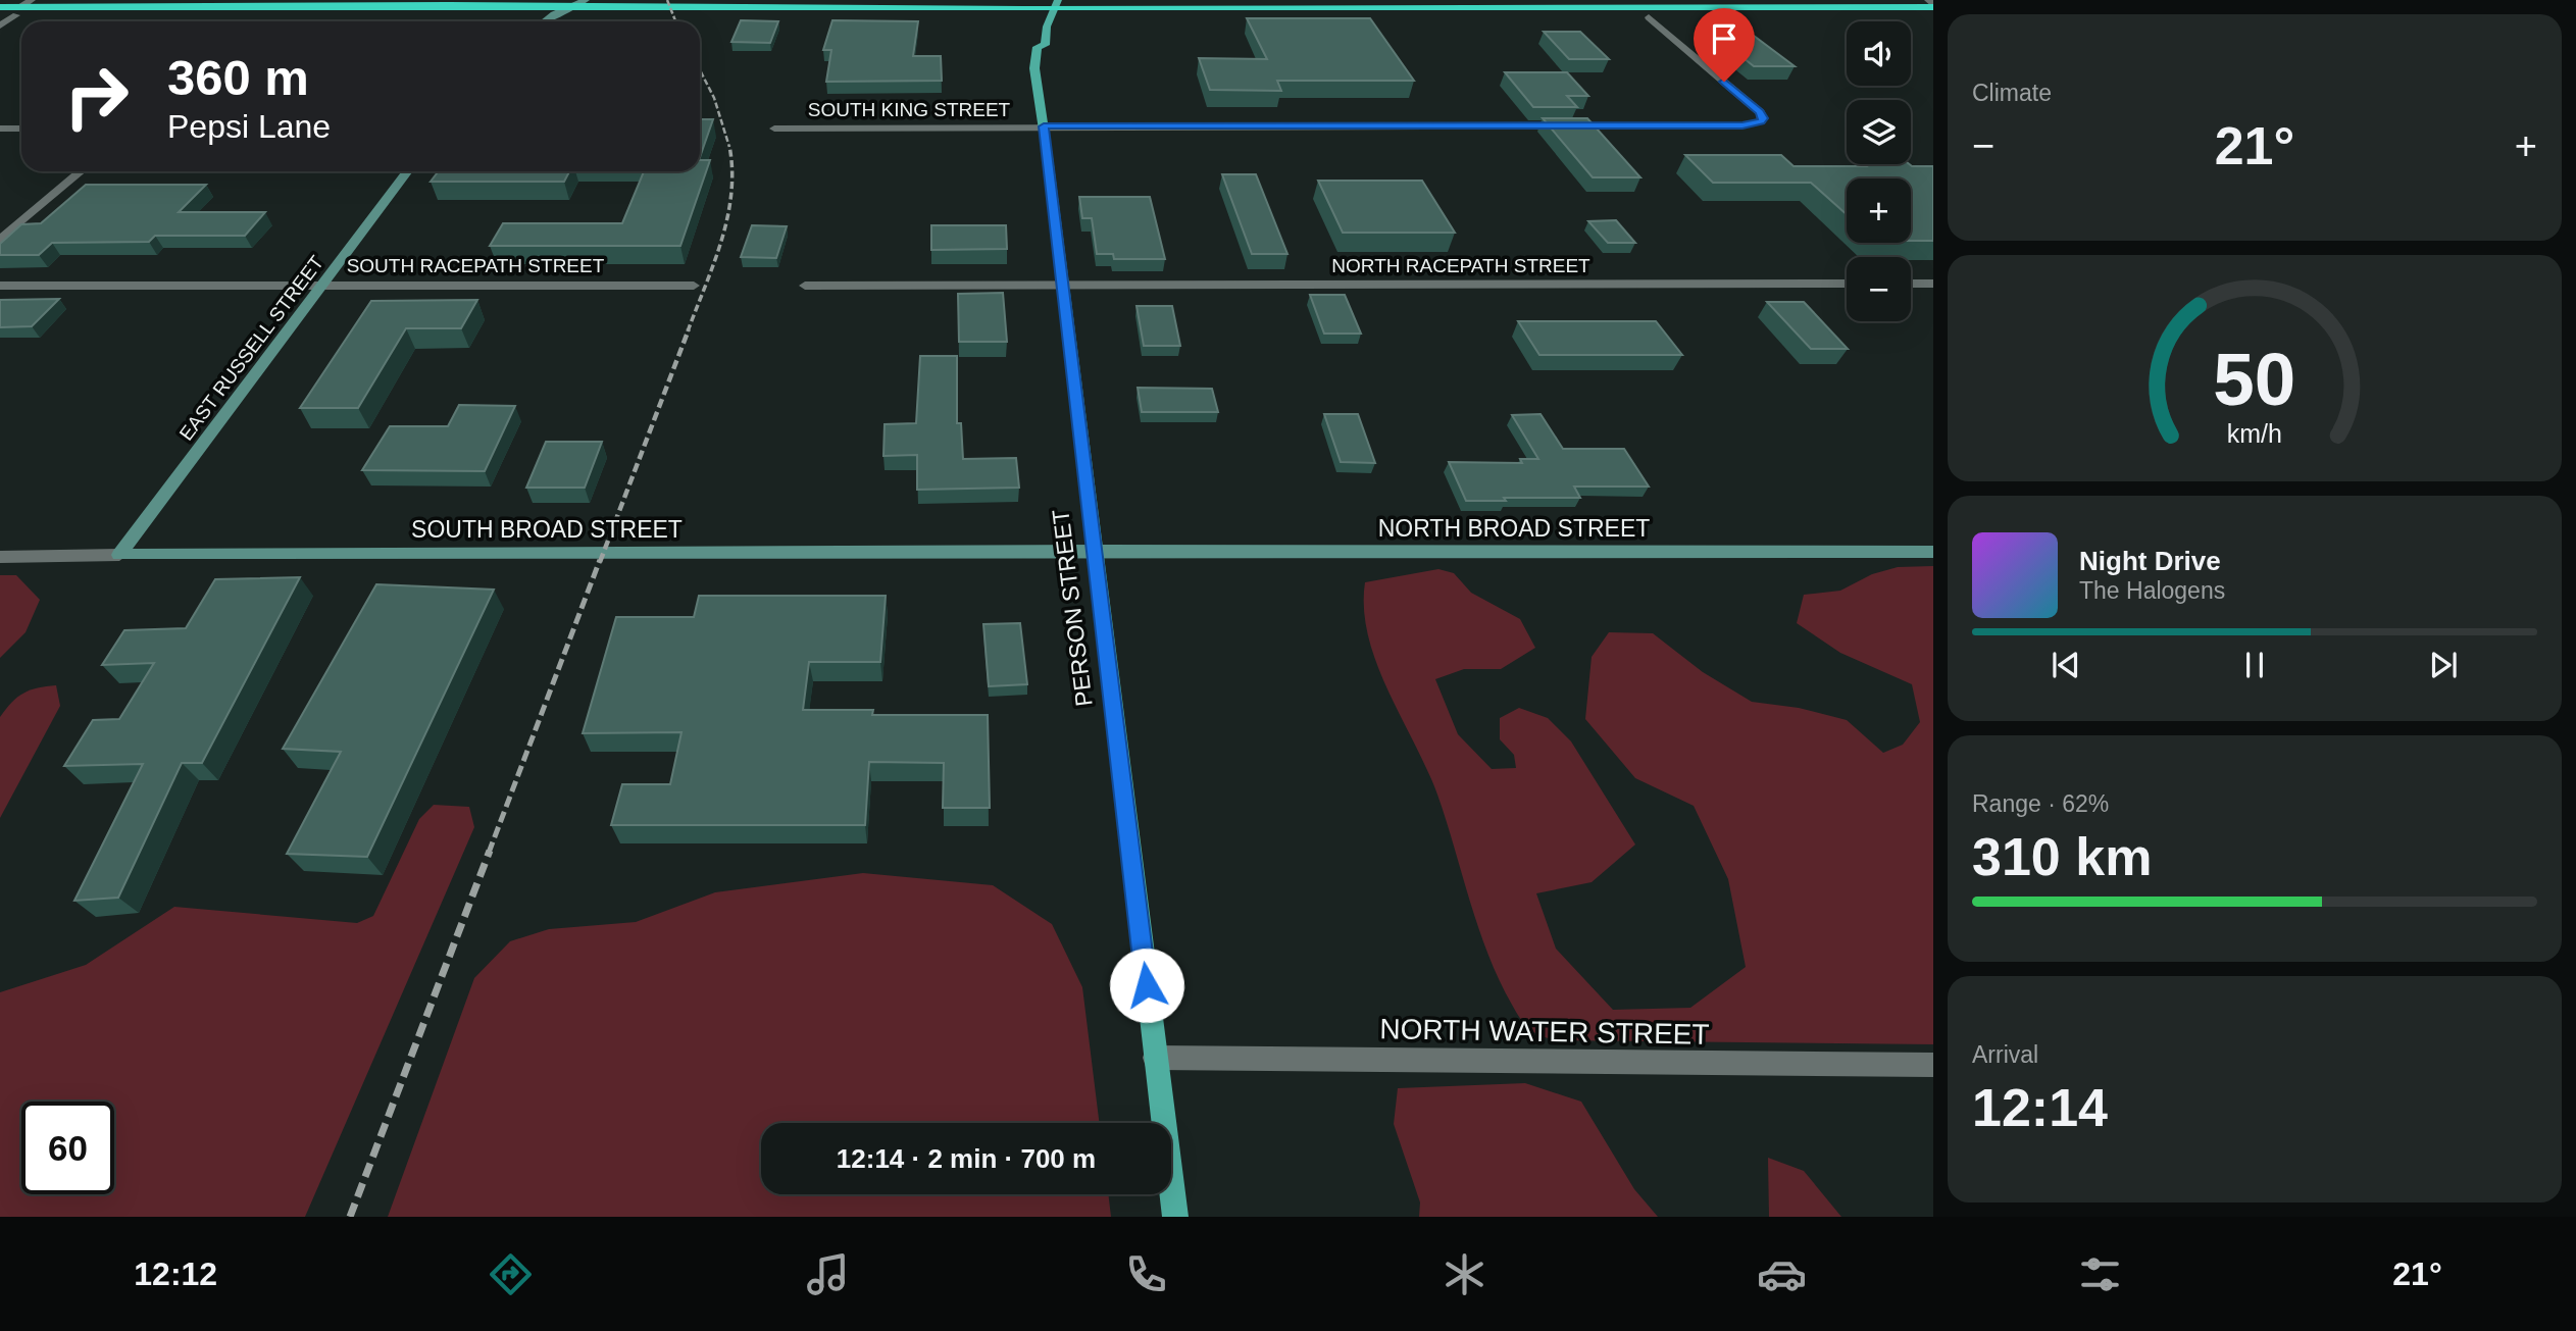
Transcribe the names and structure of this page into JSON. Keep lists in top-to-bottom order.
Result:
{
  "streets": {
    "main road": ["PERSON STREET"],
    "street": [
      "SOUTH KING STREET",
      "SOUTH RACEPATH STREET",
      "NORTH RACEPATH STREET",
      "EAST RUSSELL STREET",
      "NORTH BROAD STREET",
      "SOUTH BROAD STREET",
      "NORTH WATER STREET"
    ]
  },
  "crossings": [
    ["SOUTH KING STREET", "PERSON STREET"],
    ["SOUTH RACEPATH STREET", "EAST RUSSELL STREET"],
    ["NORTH RACEPATH STREET", "PERSON STREET"],
    ["EAST RUSSELL STREET", "SOUTH BROAD STREET"],
    ["NORTH BROAD STREET", "SOUTH BROAD STREET"],
    ["NORTH BROAD STREET", "PERSON STREET"],
    ["SOUTH BROAD STREET", "PERSON STREET"],
    ["PERSON STREET", "NORTH WATER STREET"]
  ],
  "page": {
    "tile": [
      "Climate",
      ["Range · 62%", "310 km"],
      ["Arrival", "12:14"]
    ],
    "map_buttons": ["+", "−"],
    "turn": ["360 m", "Pepsi Lane"],
    "heat": ["−", "21°", "+"],
    "song": ["Night Drive", "The Halogens"],
    "limit": "60",
    "trip": "12:14 · 2 min · 700 m",
    "tabs": ["12:12", "21°"],
    "gauge": ["50", "km/h"]
  }
}
